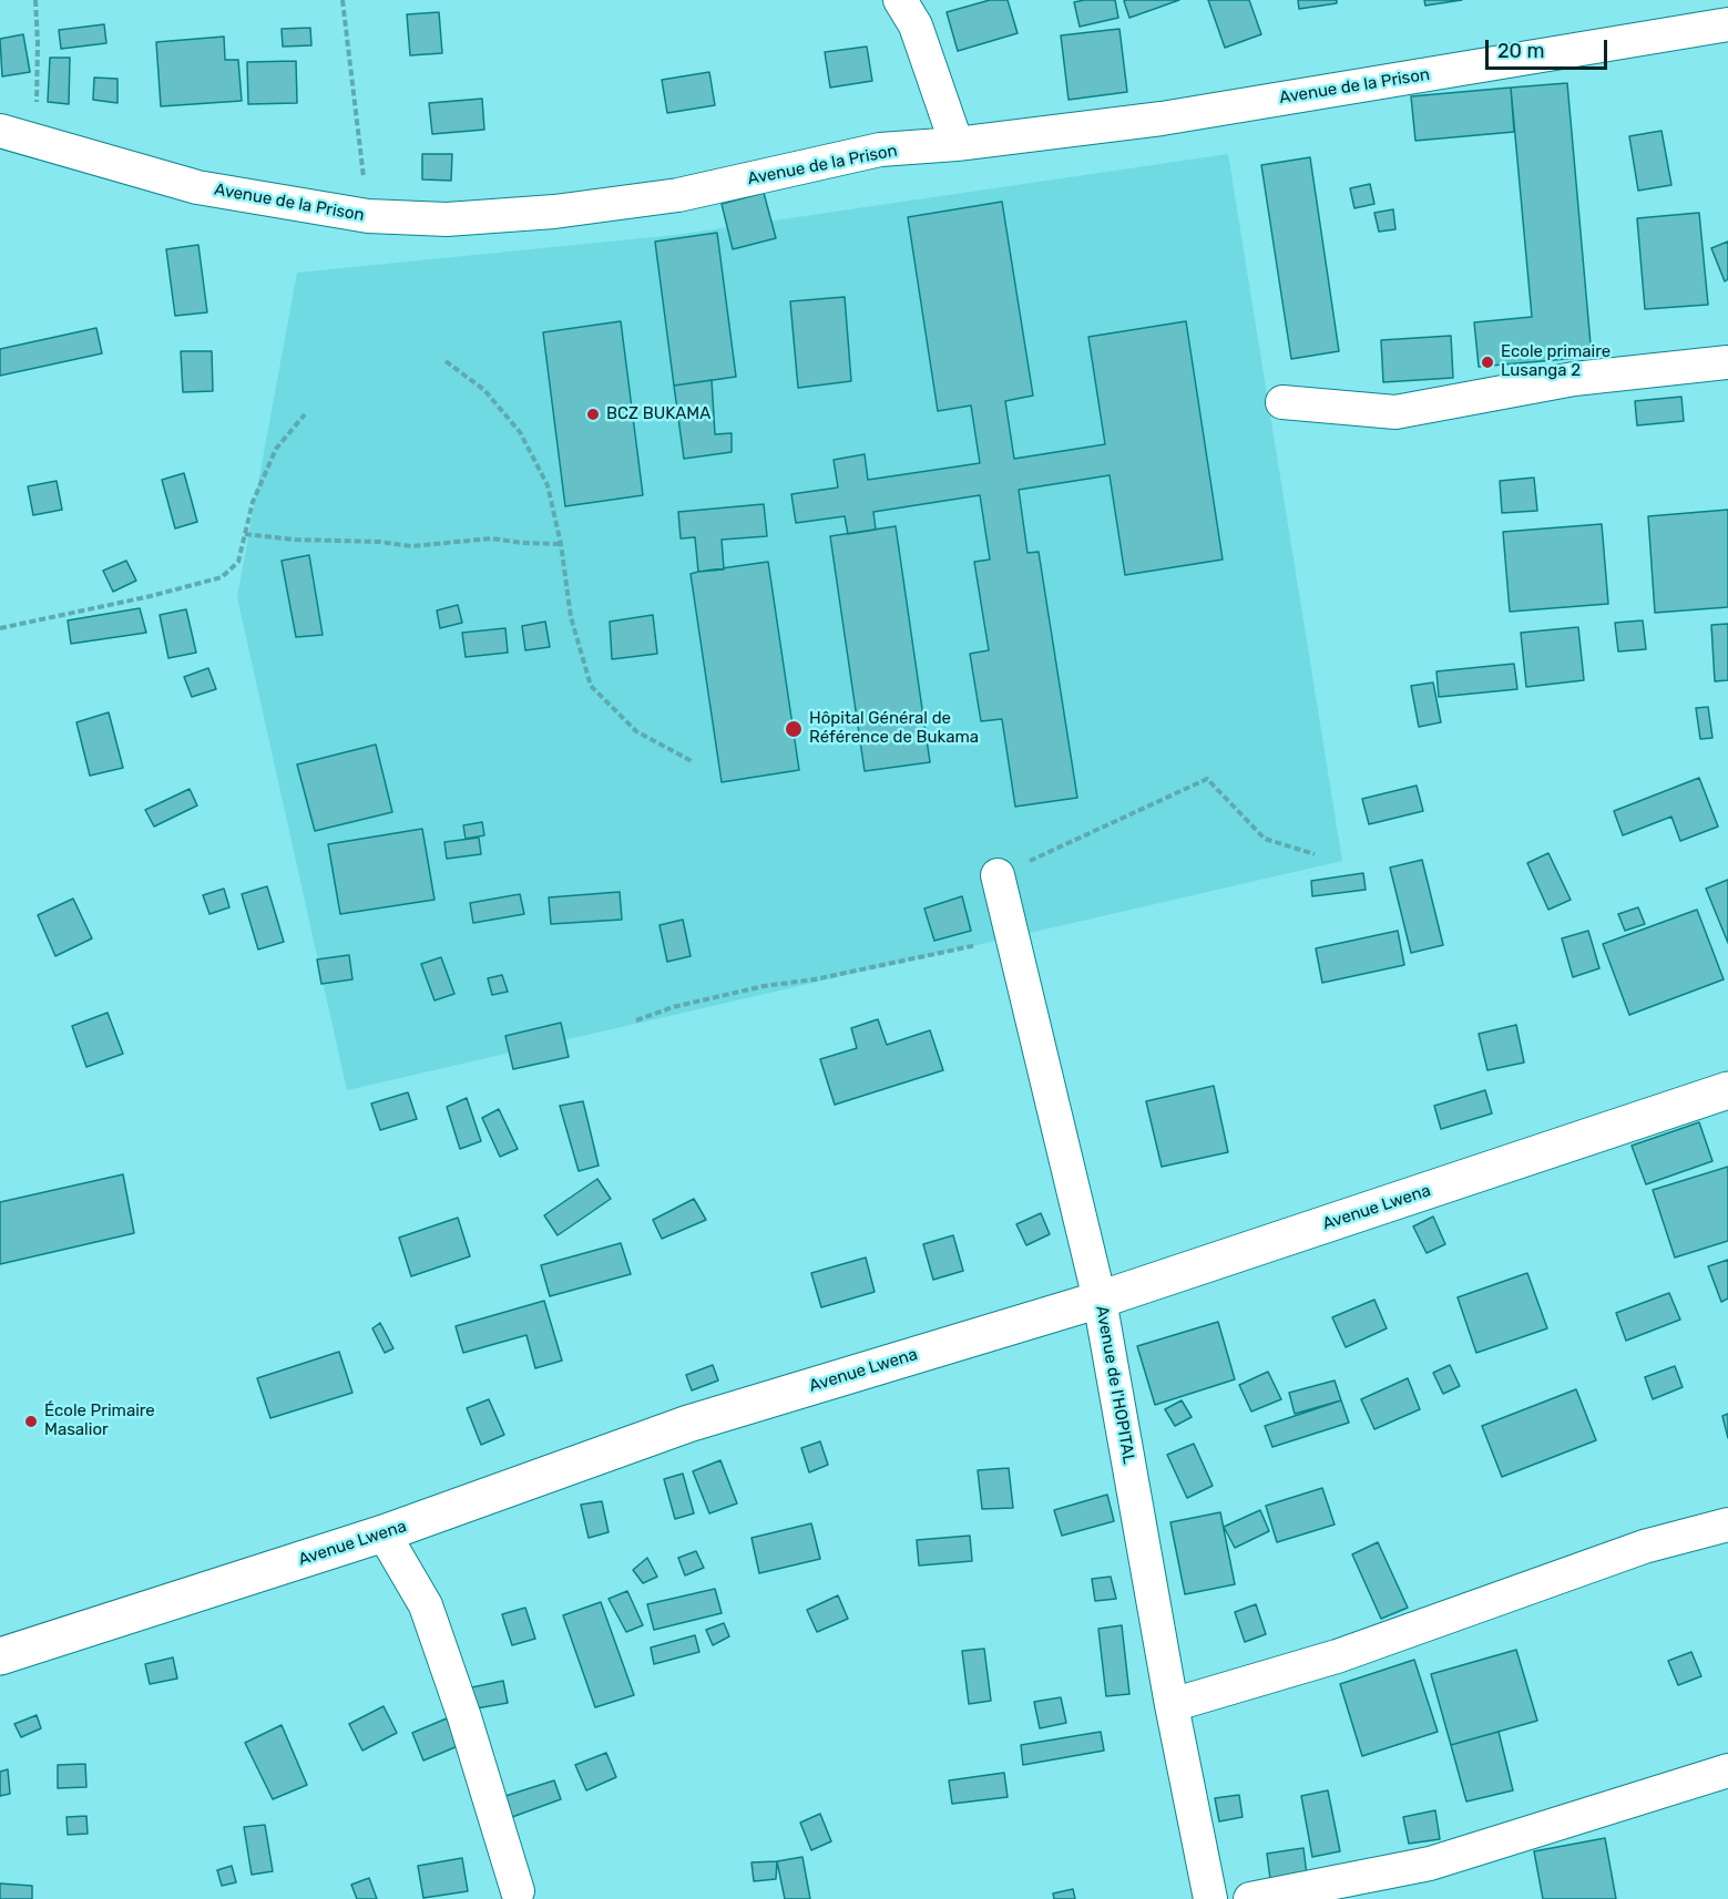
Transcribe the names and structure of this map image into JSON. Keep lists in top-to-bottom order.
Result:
{
  "streets": {
    "main road": ["Avenue Lwena"],
    "street": ["Avenue de la Prison", "Avenue de l'HOPITAL"]
  },
  "crossings": [
    ["Avenue Lwena", "Avenue de l'HOPITAL"]
  ],
  "places": [
    "Ecole primaire Lusanga 2",
    "BCZ BUKAMA",
    "Hôpital Général de Référence de Bukama",
    "École Primaire Masalior"
  ],
  "scale_bar": "20 m"
}
